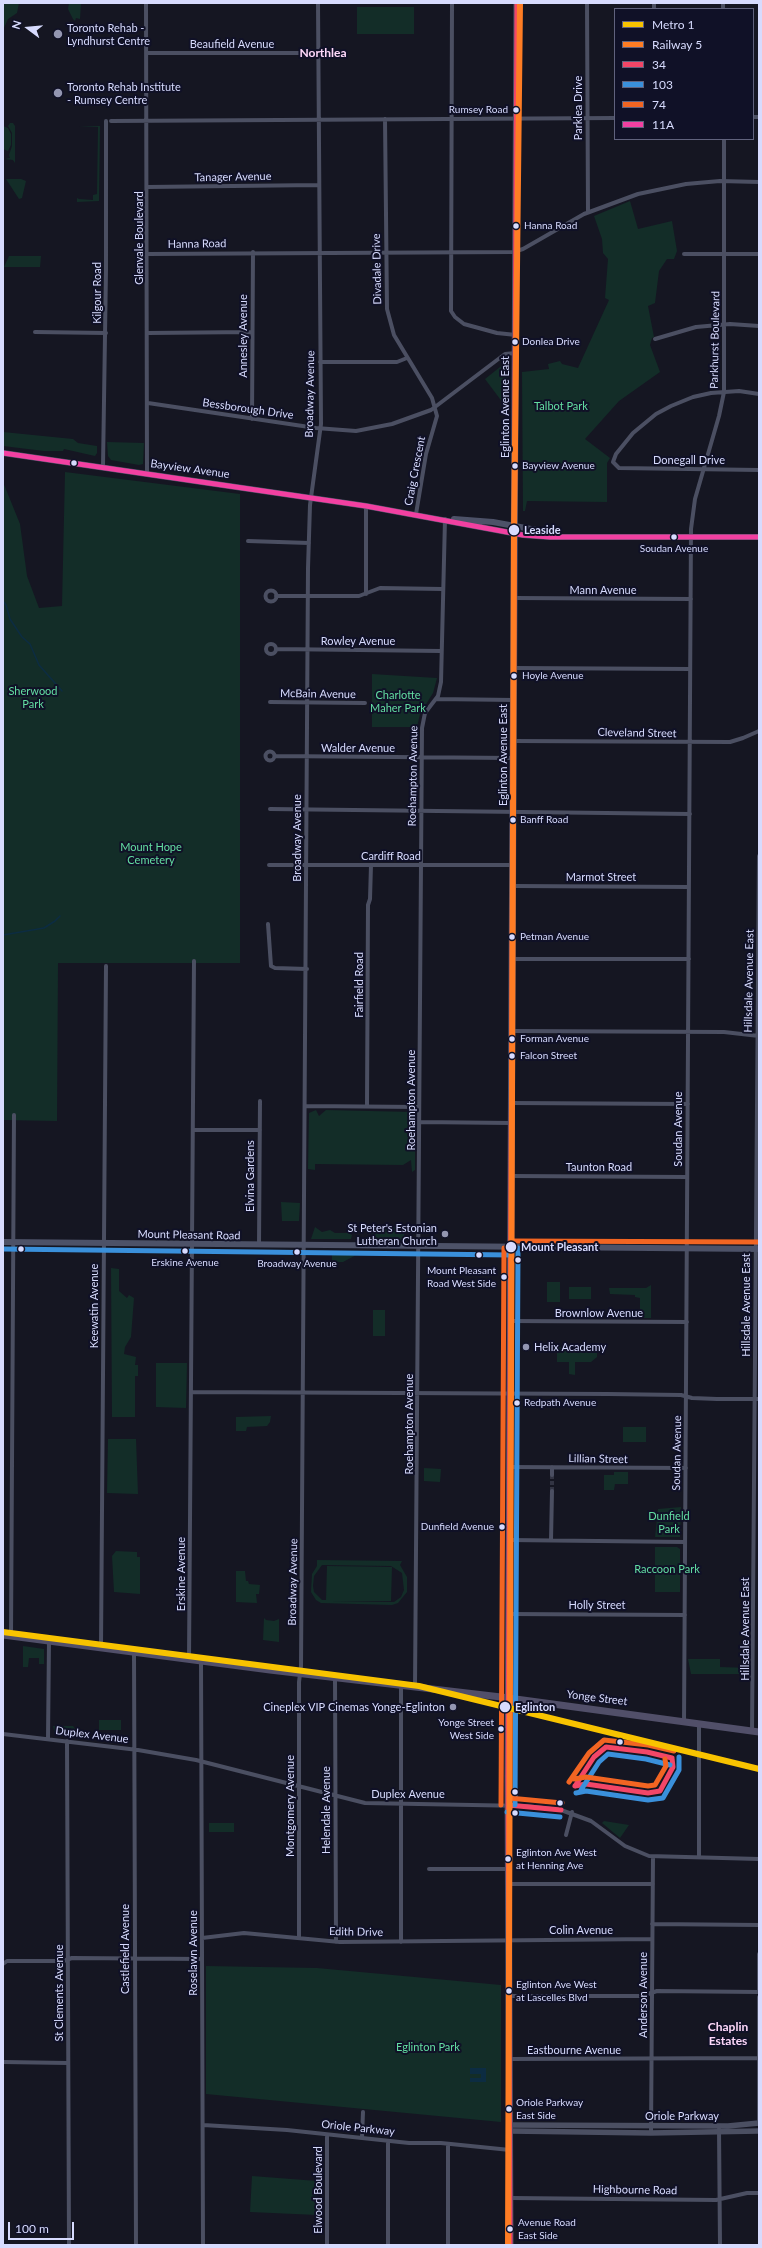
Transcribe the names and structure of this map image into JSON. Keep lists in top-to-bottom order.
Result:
{
  "streets": {
    "main road": [
      "Eglinton Avenue East",
      "Bayview Avenue",
      "Mount Pleasant Road",
      "Yonge Street"
    ],
    "street": [
      "Beaufield Avenue",
      "Parklea Drive",
      "Tanager Avenue",
      "Glenvale Boulevard",
      "Hanna Road",
      "Divadale Drive",
      "Kilgour Road",
      "Annesley Avenue",
      "Parkhurst Boulevard",
      "Broadway Avenue",
      "Bessborough Drive",
      "Donegall Drive",
      "Craig Crescent",
      "Mann Avenue",
      "Rowley Avenue",
      "McBain Avenue",
      "Cleveland Street",
      "Walder Avenue",
      "Roehampton Avenue",
      "Cardiff Road",
      "Marmot Street",
      "Hillsdale Avenue East",
      "Fairfield Road",
      "Soudan Avenue",
      "Taunton Road",
      "Elvina Gardens",
      "Keewatin Avenue",
      "Brownlow Avenue",
      "Lillian Street",
      "Erskine Avenue",
      "Holly Street",
      "Duplex Avenue",
      "Montgomery Avenue",
      "Helendale Avenue",
      "Colin Avenue",
      "Edith Drive",
      "Castlefield Avenue",
      "Roselawn Avenue",
      "St Clements Avenue",
      "Anderson Avenue",
      "Eastbourne Avenue",
      "Oriole Parkway",
      "Elwood Boulevard",
      "Highbourne Road"
    ]
  },
  "crossings": [
    ["Beaufield Avenue", "Glenvale Boulevard"],
    ["Beaufield Avenue", "Broadway Avenue"],
    ["Parklea Drive", "Hanna Road"],
    ["Tanager Avenue", "Glenvale Boulevard"],
    ["Tanager Avenue", "Broadway Avenue"],
    ["Glenvale Boulevard", "Hanna Road"],
    ["Glenvale Boulevard", "Kilgour Road"],
    ["Glenvale Boulevard", "Bessborough Drive"],
    ["Glenvale Boulevard", "Bayview Avenue"],
    ["Hanna Road", "Divadale Drive"],
    ["Hanna Road", "Annesley Avenue"],
    ["Hanna Road", "Parkhurst Boulevard"],
    ["Hanna Road", "Broadway Avenue"],
    ["Hanna Road", "Eglinton Avenue East"],
    ["Divadale Drive", "Bessborough Drive"],
    ["Divadale Drive", "Craig Crescent"],
    ["Kilgour Road", "Bayview Avenue"],
    ["Annesley Avenue", "Bessborough Drive"],
    ["Parkhurst Boulevard", "Donegall Drive"],
    ["Parkhurst Boulevard", "Bayview Avenue"],
    ["Parkhurst Boulevard", "Soudan Avenue"],
    ["Broadway Avenue", "Bessborough Drive"],
    ["Broadway Avenue", "Bayview Avenue"],
    ["Broadway Avenue", "Rowley Avenue"],
    ["Broadway Avenue", "McBain Avenue"],
    ["Broadway Avenue", "Walder Avenue"],
    ["Broadway Avenue", "Cardiff Road"],
    ["Broadway Avenue", "Mount Pleasant Road"],
    ["Broadway Avenue", "Yonge Street"],
    ["Broadway Avenue", "Montgomery Avenue"],
    ["Eglinton Avenue East", "Bessborough Drive"],
    ["Eglinton Avenue East", "Bayview Avenue"],
    ["Eglinton Avenue East", "Mann Avenue"],
    ["Eglinton Avenue East", "Cleveland Street"],
    ["Eglinton Avenue East", "Walder Avenue"],
    ["Eglinton Avenue East", "Cardiff Road"],
    ["Eglinton Avenue East", "Marmot Street"],
    ["Eglinton Avenue East", "Taunton Road"],
    ["Eglinton Avenue East", "Mount Pleasant Road"],
    ["Eglinton Avenue East", "Brownlow Avenue"],
    ["Eglinton Avenue East", "Lillian Street"],
    ["Eglinton Avenue East", "Holly Street"],
    ["Eglinton Avenue East", "Yonge Street"],
    ["Eglinton Avenue East", "Duplex Avenue"],
    ["Eglinton Avenue East", "Colin Avenue"],
    ["Eglinton Avenue East", "Edith Drive"],
    ["Eglinton Avenue East", "Eastbourne Avenue"],
    ["Eglinton Avenue East", "Oriole Parkway"],
    ["Eglinton Avenue East", "Highbourne Road"],
    ["Bessborough Drive", "Craig Crescent"],
    ["Bayview Avenue", "Craig Crescent"],
    ["Bayview Avenue", "Roehampton Avenue"],
    ["Bayview Avenue", "Soudan Avenue"],
    ["Mann Avenue", "Soudan Avenue"],
    ["Rowley Avenue", "Roehampton Avenue"],
    ["Cleveland Street", "Soudan Avenue"],
    ["Walder Avenue", "Roehampton Avenue"],
    ["Roehampton Avenue", "Cardiff Road"],
    ["Roehampton Avenue", "Mount Pleasant Road"],
    ["Roehampton Avenue", "Yonge Street"],
    ["Cardiff Road", "Fairfield Road"],
    ["Marmot Street", "Soudan Avenue"],
    ["Hillsdale Avenue East", "Mount Pleasant Road"],
    ["Hillsdale Avenue East", "Yonge Street"],
    ["Soudan Avenue", "Taunton Road"],
    ["Soudan Avenue", "Mount Pleasant Road"],
    ["Soudan Avenue", "Brownlow Avenue"],
    ["Soudan Avenue", "Lillian Street"],
    ["Soudan Avenue", "Holly Street"],
    ["Soudan Avenue", "Yonge Street"],
    ["Elvina Gardens", "Mount Pleasant Road"],
    ["Elvina Gardens", "Erskine Avenue"],
    ["Mount Pleasant Road", "Keewatin Avenue"],
    ["Mount Pleasant Road", "Erskine Avenue"],
    ["Keewatin Avenue", "Yonge Street"],
    ["Erskine Avenue", "Yonge Street"],
    ["Yonge Street", "Montgomery Avenue"],
    ["Yonge Street", "Helendale Avenue"],
    ["Yonge Street", "Castlefield Avenue"],
    ["Yonge Street", "Roselawn Avenue"],
    ["Duplex Avenue", "Montgomery Avenue"],
    ["Duplex Avenue", "Helendale Avenue"],
    ["Duplex Avenue", "Castlefield Avenue"],
    ["Duplex Avenue", "Roselawn Avenue"],
    ["Duplex Avenue", "St Clements Avenue"],
    ["Duplex Avenue", "Anderson Avenue"],
    ["Montgomery Avenue", "Edith Drive"],
    ["Helendale Avenue", "Edith Drive"],
    ["Colin Avenue", "Edith Drive"],
    ["Colin Avenue", "Anderson Avenue"],
    ["Edith Drive", "Roselawn Avenue"],
    ["Roselawn Avenue", "Oriole Parkway"],
    ["Anderson Avenue", "Eastbourne Avenue"],
    ["Anderson Avenue", "Oriole Parkway"],
    ["Oriole Parkway", "Elwood Boulevard"]
  ],
  "districts": ["Northlea", "Chaplin Estates"],
  "parks": [
    "Talbot Park",
    "Sherwood Park",
    "Charlotte Maher Park",
    "Mount Hope Cemetery",
    "Dunfield Park",
    "Raccoon Park",
    "Eglinton Park"
  ],
  "places": [
    "Toronto Rehab - Lyndhurst Centre",
    "Toronto Rehab Institute - Rumsey Centre",
    "Rumsey Road",
    "Hanna Road",
    "Donlea Drive",
    "Bayview Avenue",
    "Leaside",
    "Soudan Avenue",
    "Hoyle Avenue",
    "Banff Road",
    "Petman Avenue",
    "Forman Avenue",
    "Falcon Street",
    "St Peter's Estonian Lutheran Church",
    "Mount Pleasant",
    "Erskine Avenue",
    "Broadway Avenue",
    "Mount Pleasant Road West Side",
    "Helix Academy",
    "Redpath Avenue",
    "Dunfield Avenue",
    "Cineplex VIP Cinemas Yonge-Eglinton",
    "Eglinton",
    "Yonge Street West Side",
    "Eglinton Ave West at Henning Ave",
    "Eglinton Ave West at Lascelles Blvd",
    "Oriole Parkway East Side",
    "Avenue Road East Side"
  ],
  "lines": [
    "rail line 5",
    "transit line 34",
    "transit line 11A",
    "transit line 74",
    "transit line 103",
    "metro line 1"
  ],
  "legend": [
    "Metro 1",
    "Railway 5",
    "34",
    "103",
    "74",
    "11A"
  ],
  "scale_bar": "100 m",
  "north": "left"
}
